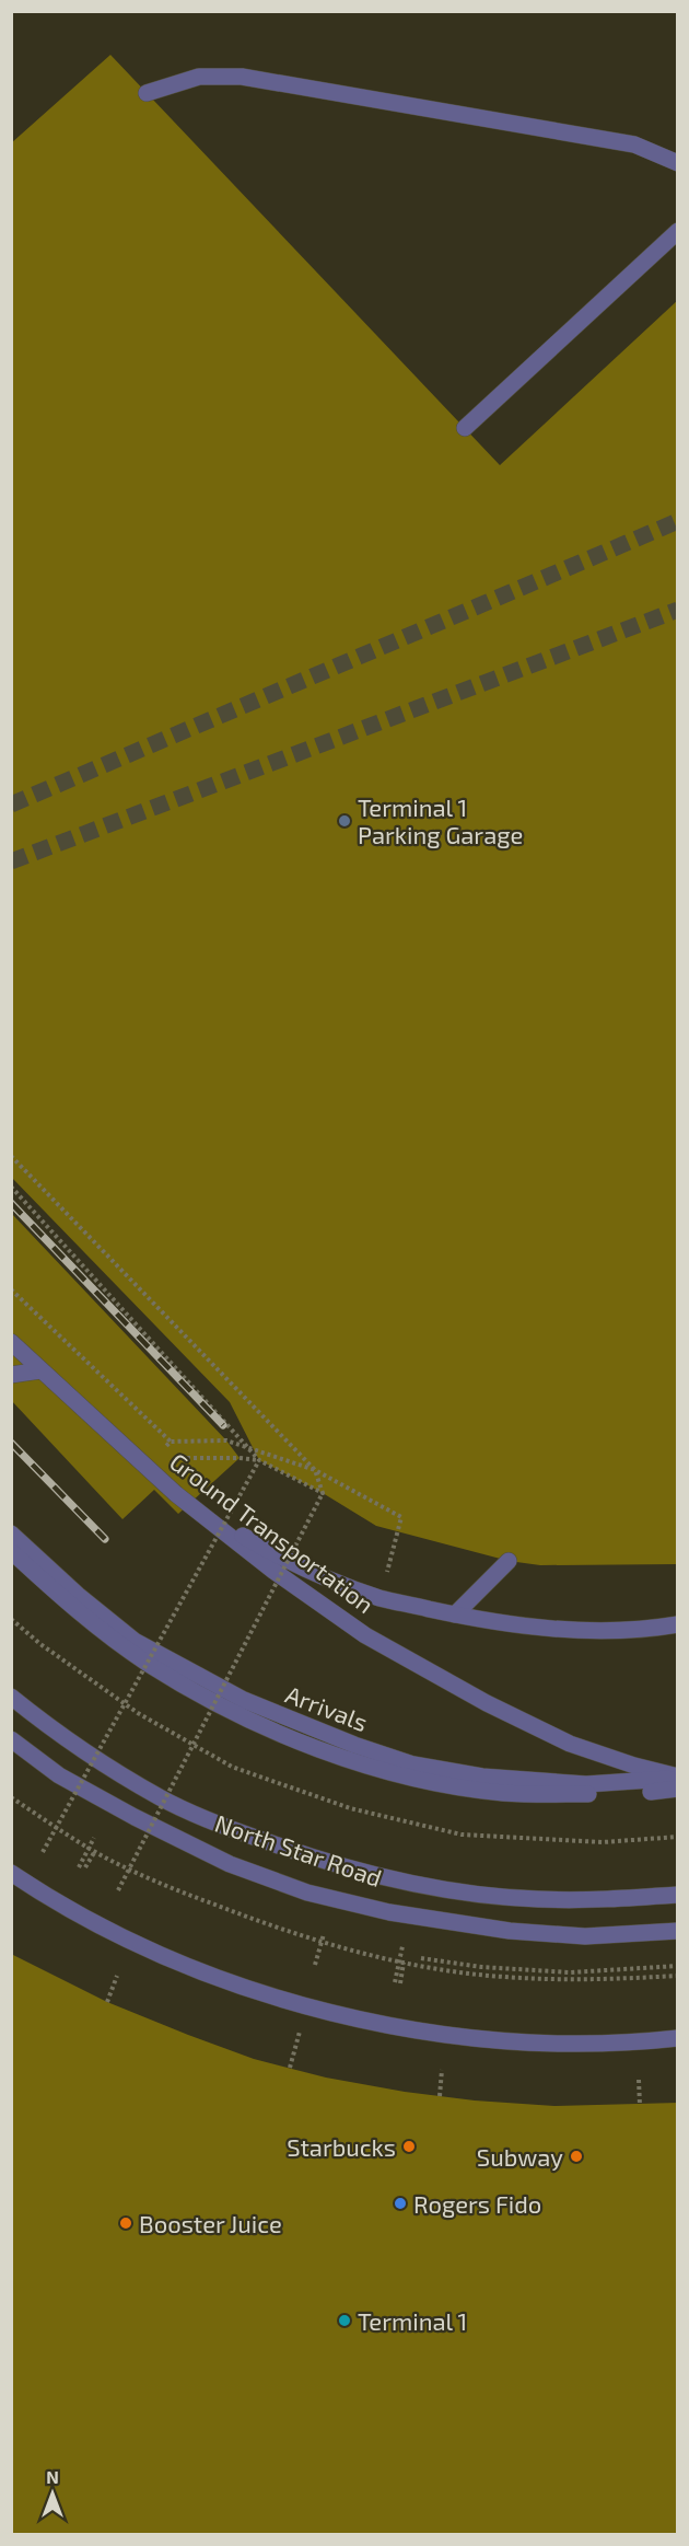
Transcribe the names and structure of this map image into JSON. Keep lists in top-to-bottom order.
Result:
{
  "streets": {
    "street": ["Ground Transportation", "Arrivals", "North Star Road"]
  },
  "crossings": [
    ["Ground Transportation", "Arrivals"]
  ],
  "places": [
    "Terminal 1 Parking Garage",
    "Starbucks",
    "Subway",
    "Rogers Fido",
    "Booster Juice",
    "Terminal 1"
  ],
  "north": "top"
}
